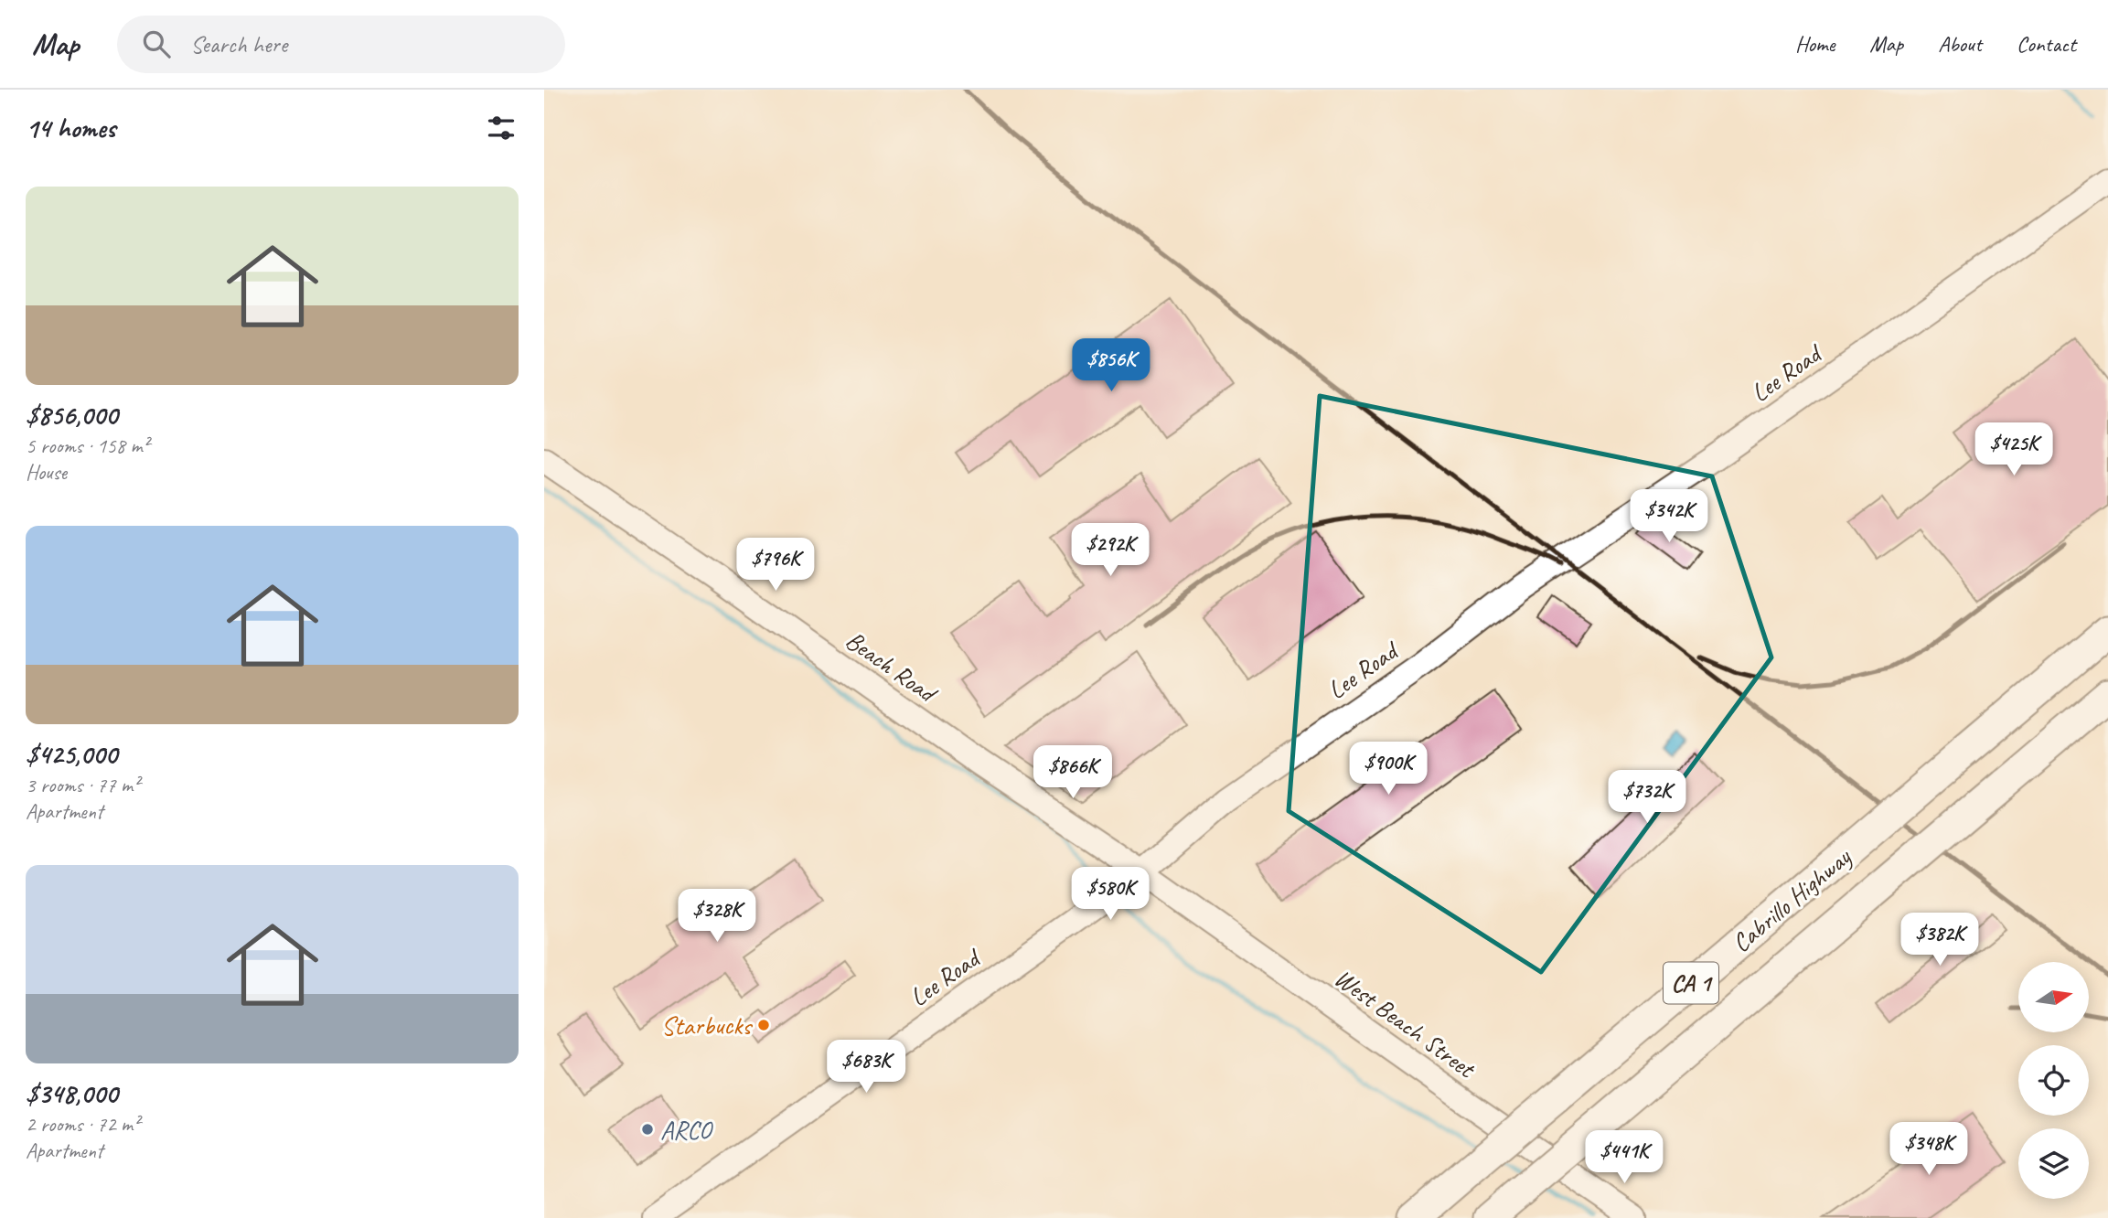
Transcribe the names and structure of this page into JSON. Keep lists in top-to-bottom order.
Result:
{
  "streets": {
    "highway": ["Cabrillo Highway", "CA 1"],
    "main road": ["Lee Road", "Beach Road", "West Beach Street"]
  },
  "crossings": [
    ["Lee Road", "Beach Road"],
    ["Lee Road", "West Beach Street"],
    ["Beach Road", "West Beach Street"]
  ],
  "places": ["Starbucks", "ARCO"],
  "north": "right",
  "page": {
    "header": "Map",
    "search": "Search here",
    "nav": [
      "Home",
      "Map",
      "About",
      "Contact"
    ],
    "heading": "14 homes",
    "list": [
      {
        "name": "$856,000",
        "note": "5 rooms · 158 m² · House"
      },
      {
        "name": "$425,000",
        "note": "3 rooms · 77 m² · Apartment"
      },
      {
        "name": "$348,000",
        "note": "2 rooms · 72 m² · Apartment"
      }
    ],
    "price": [
      "$856K",
      "$425K",
      "$342K",
      "$292K",
      "$796K",
      "$900K",
      "$866K",
      "$732K",
      "$580K",
      "$328K",
      "$382K",
      "$683K",
      "$348K",
      "$441K"
    ]
  }
}
